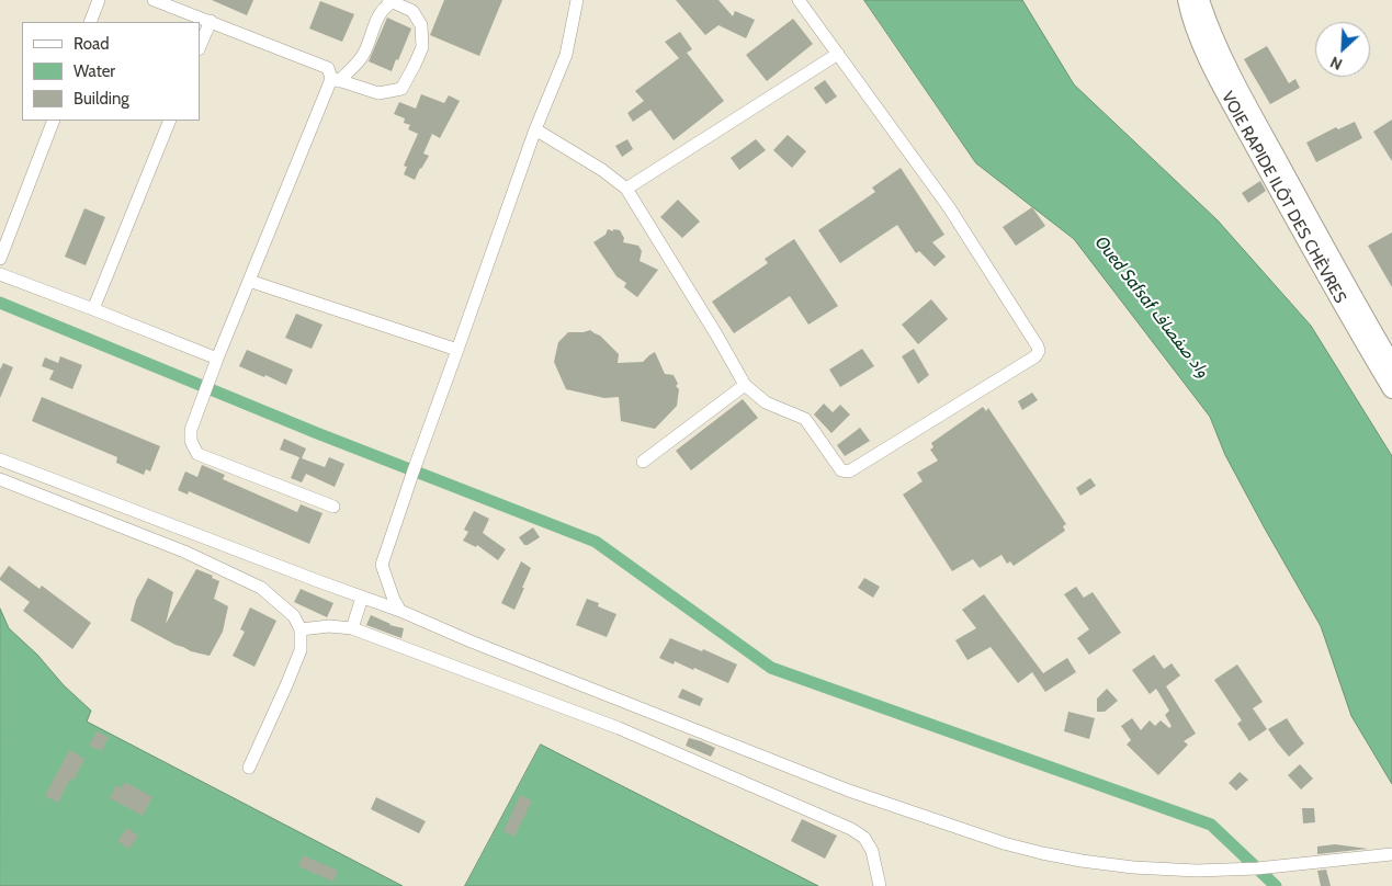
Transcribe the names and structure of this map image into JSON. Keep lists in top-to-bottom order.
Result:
{
  "streets": {
    "highway": ["VOIE RAPIDE ILÔT DES CHÈVRES"]
  },
  "water": ["Oued Safsaf واد صفصاف"],
  "legend": ["Road", "Water", "Building"],
  "north": "bottom left"
}
